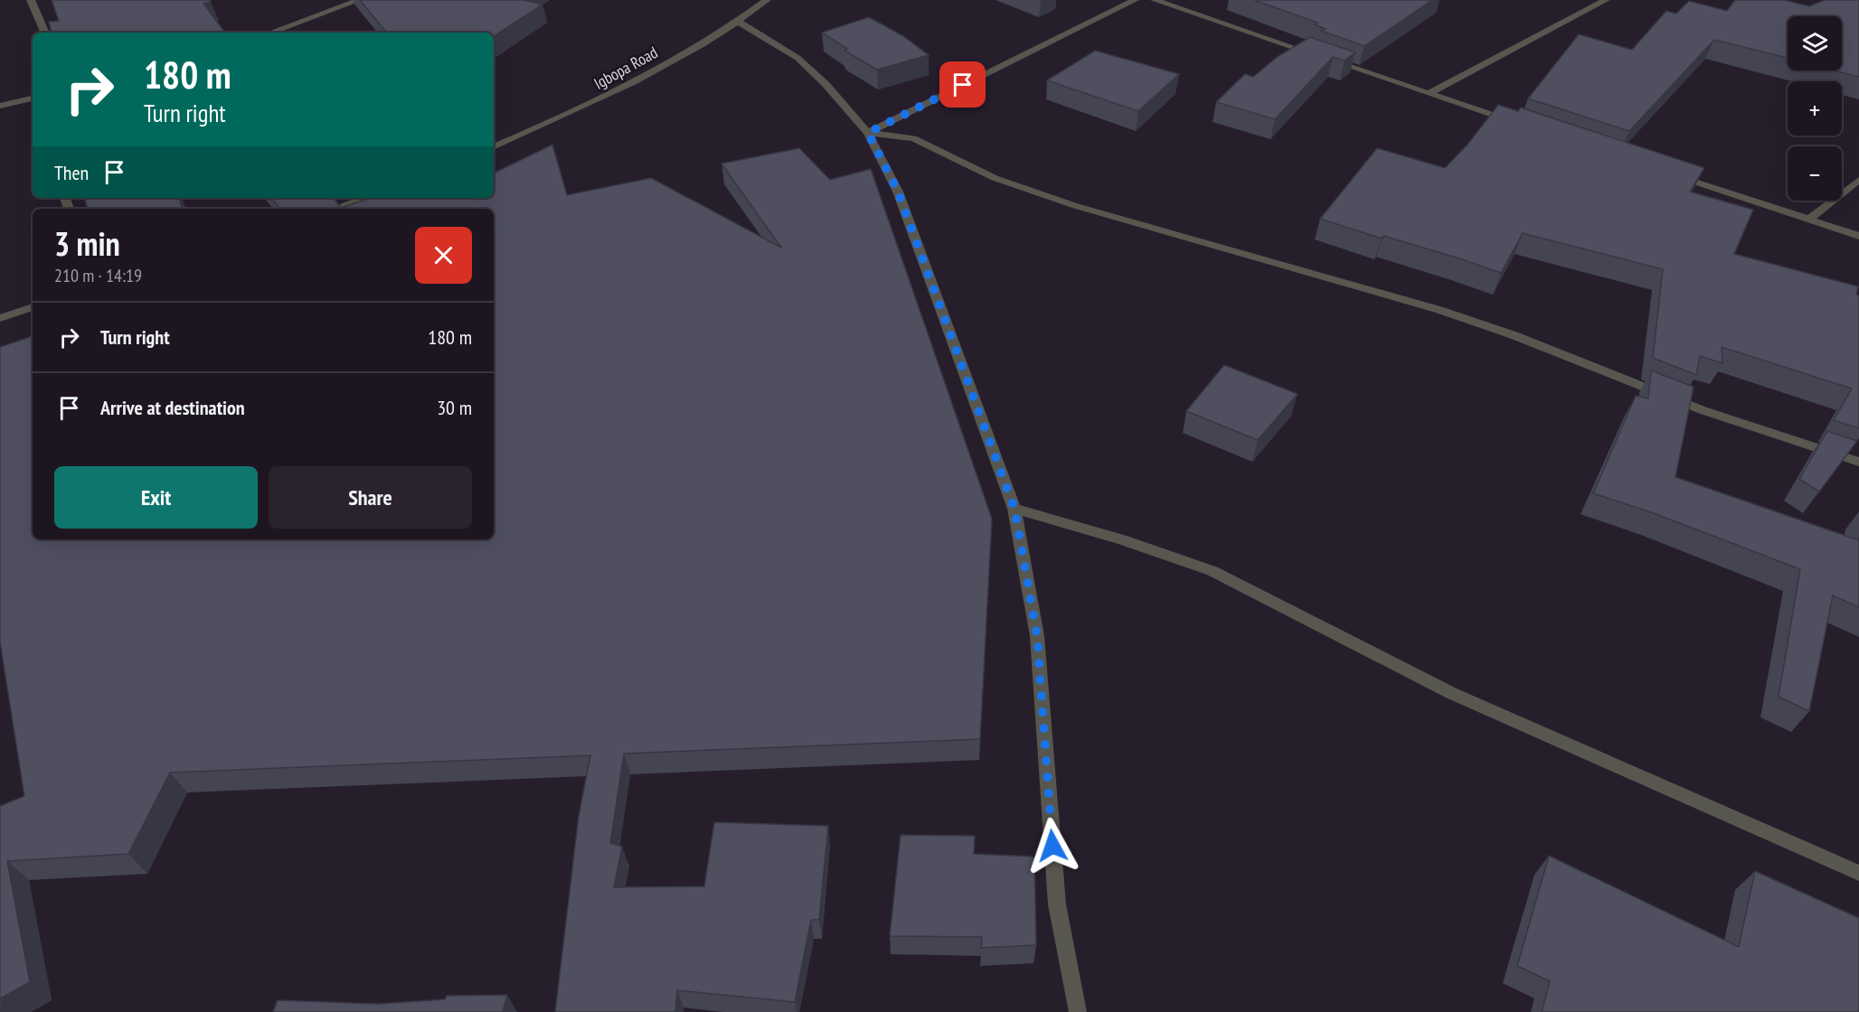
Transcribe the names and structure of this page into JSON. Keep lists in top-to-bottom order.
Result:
{
  "streets": {
    "street": ["Igbopa Road"]
  },
  "page": {
    "map_buttons": ["+", "−"],
    "turn": ["180 m", "Turn right"],
    "then": "Then",
    "heading": ["3 min", "210 m · 14:19"],
    "list": [
      {
        "name": "Turn right",
        "value": "180 m"
      },
      {
        "name": "Arrive at destination",
        "value": "30 m"
      }
    ],
    "buttons": ["Exit", "Share"]
  }
}
